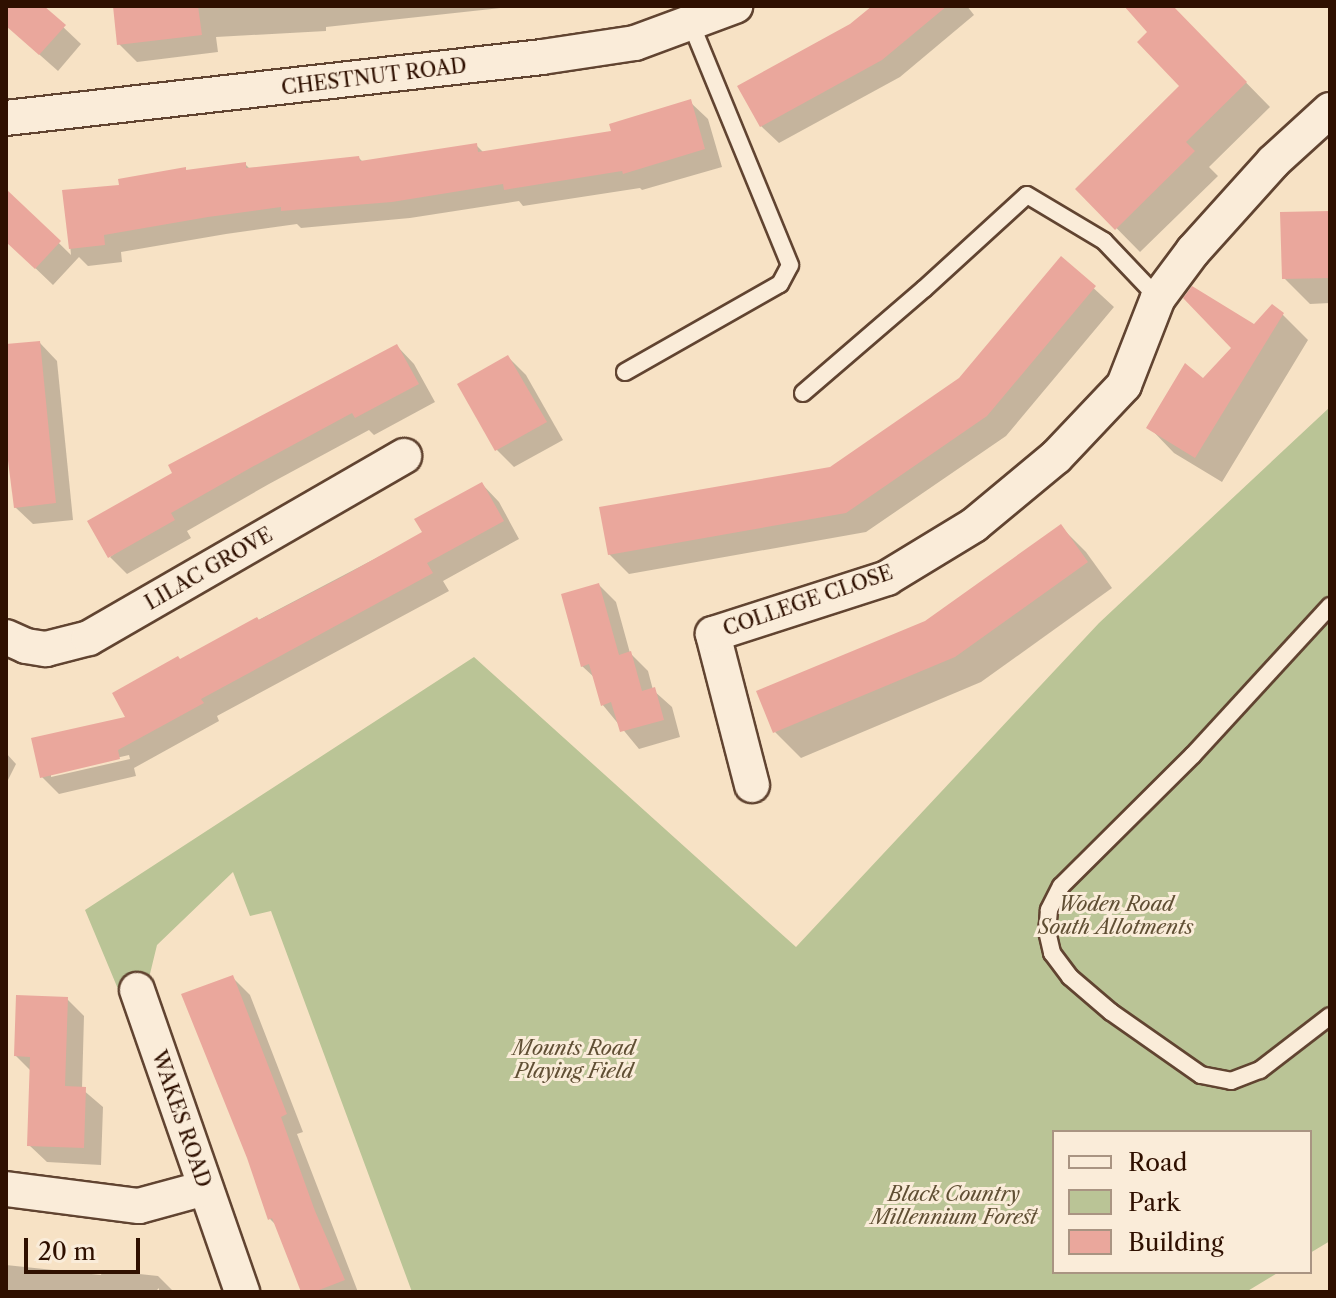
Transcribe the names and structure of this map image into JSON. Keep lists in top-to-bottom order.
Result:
{
  "streets": {
    "street": [
      "CHESTNUT ROAD",
      "LILAC GROVE",
      "COLLEGE CLOSE",
      "WAKES ROAD"
    ]
  },
  "parks": ["Woden Road South Allotments", "Mounts Road Playing Field", "Black Country Millennium Forest"],
  "legend": ["Road", "Park", "Building"],
  "scale_bar": "20 m"
}
